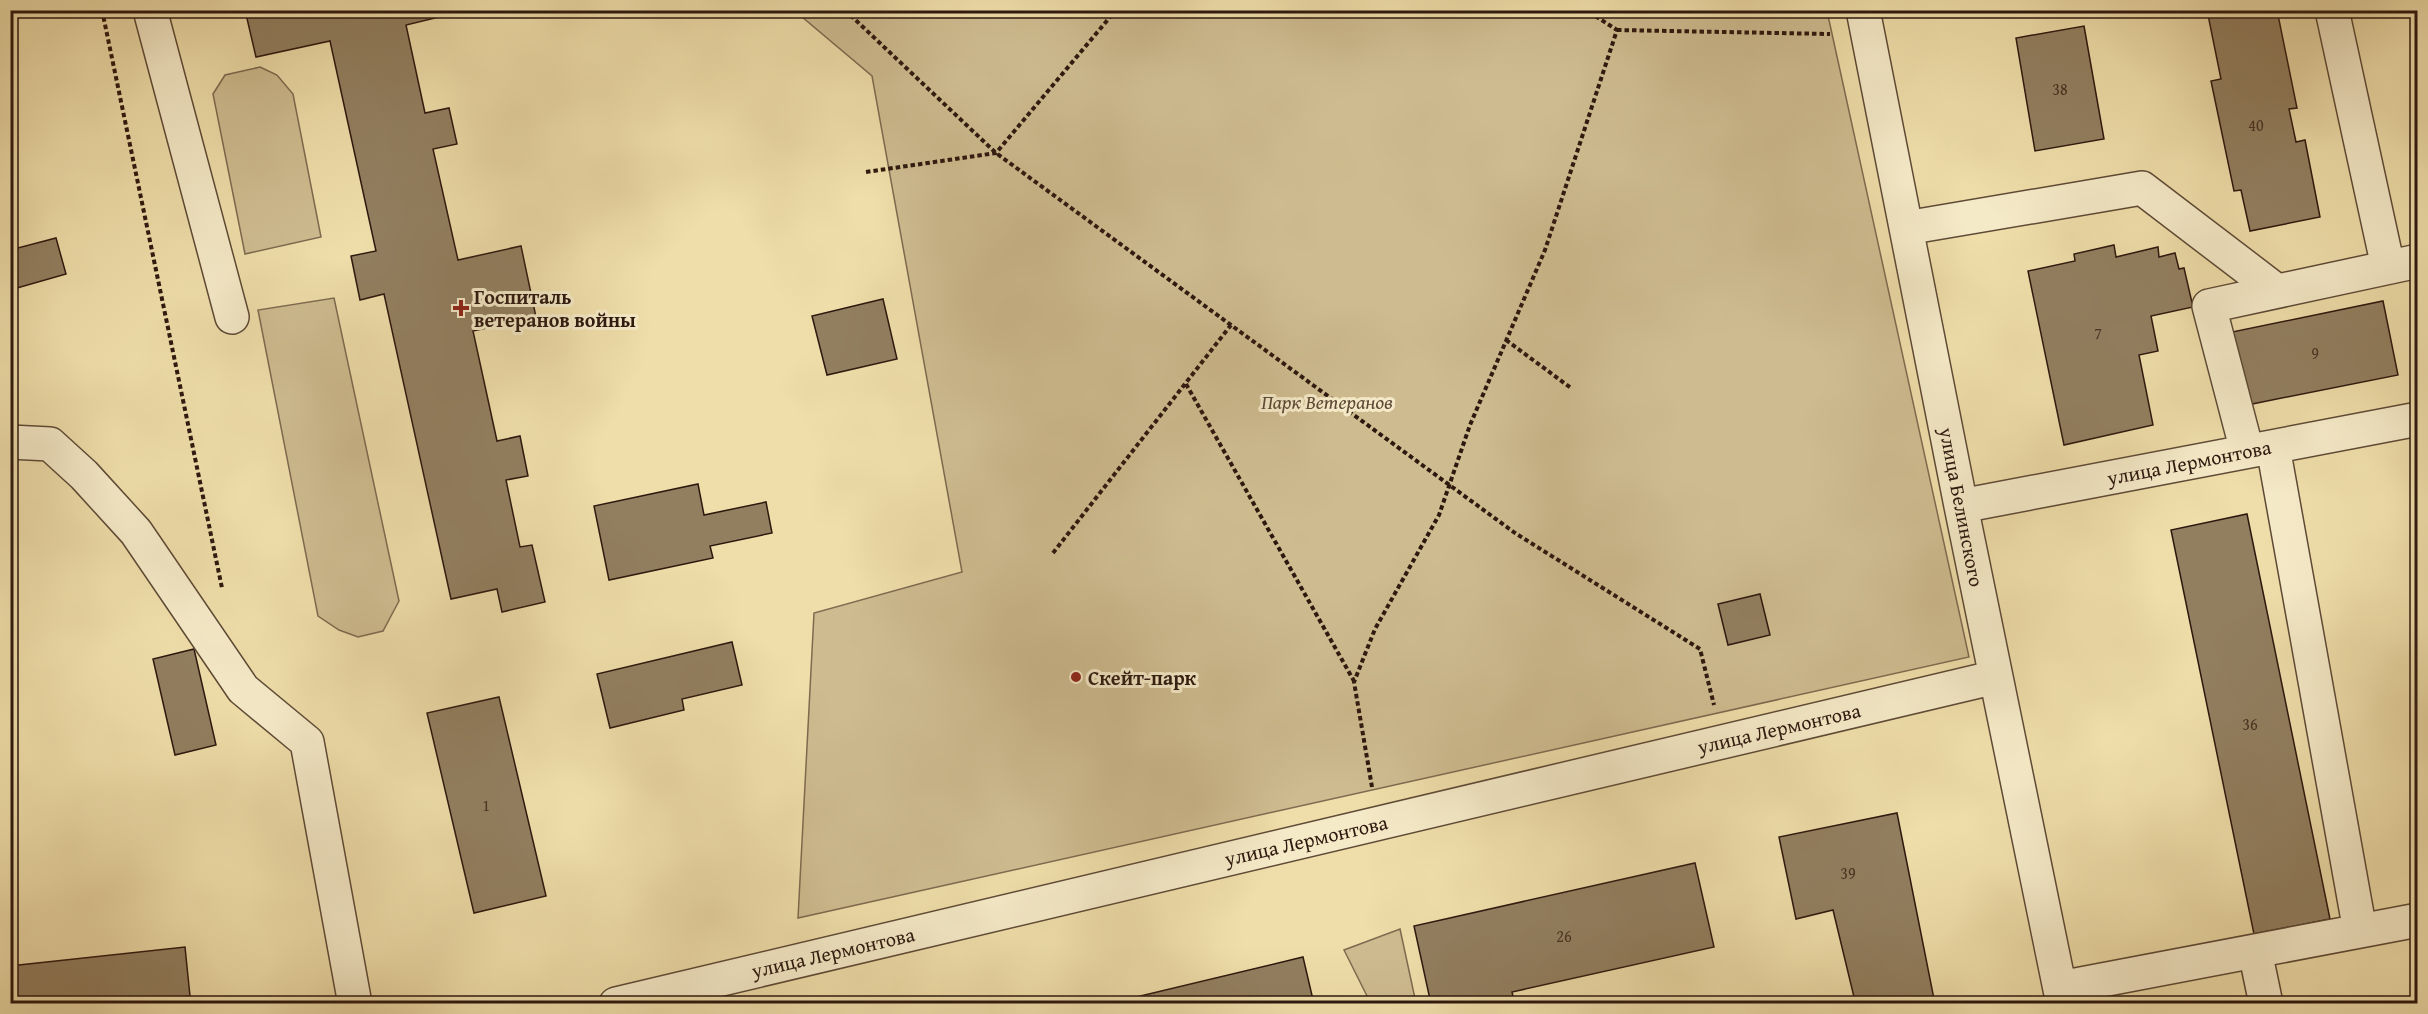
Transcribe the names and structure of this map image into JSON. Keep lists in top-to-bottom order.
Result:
{
  "streets": {
    "street": ["улица Лермонтова", "улица Белинского"]
  },
  "crossings": [
    ["улица Лермонтова", "улица Белинского"]
  ],
  "parks": ["Парк Ветеранов"],
  "places": {
    "health": ["Госпиталь ветеранов войны"],
    "other": ["Скейт-парк"]
  },
  "house_numbers": [
    "38",
    "40",
    "7",
    "9",
    "36",
    "1",
    "39",
    "26"
  ]
}
